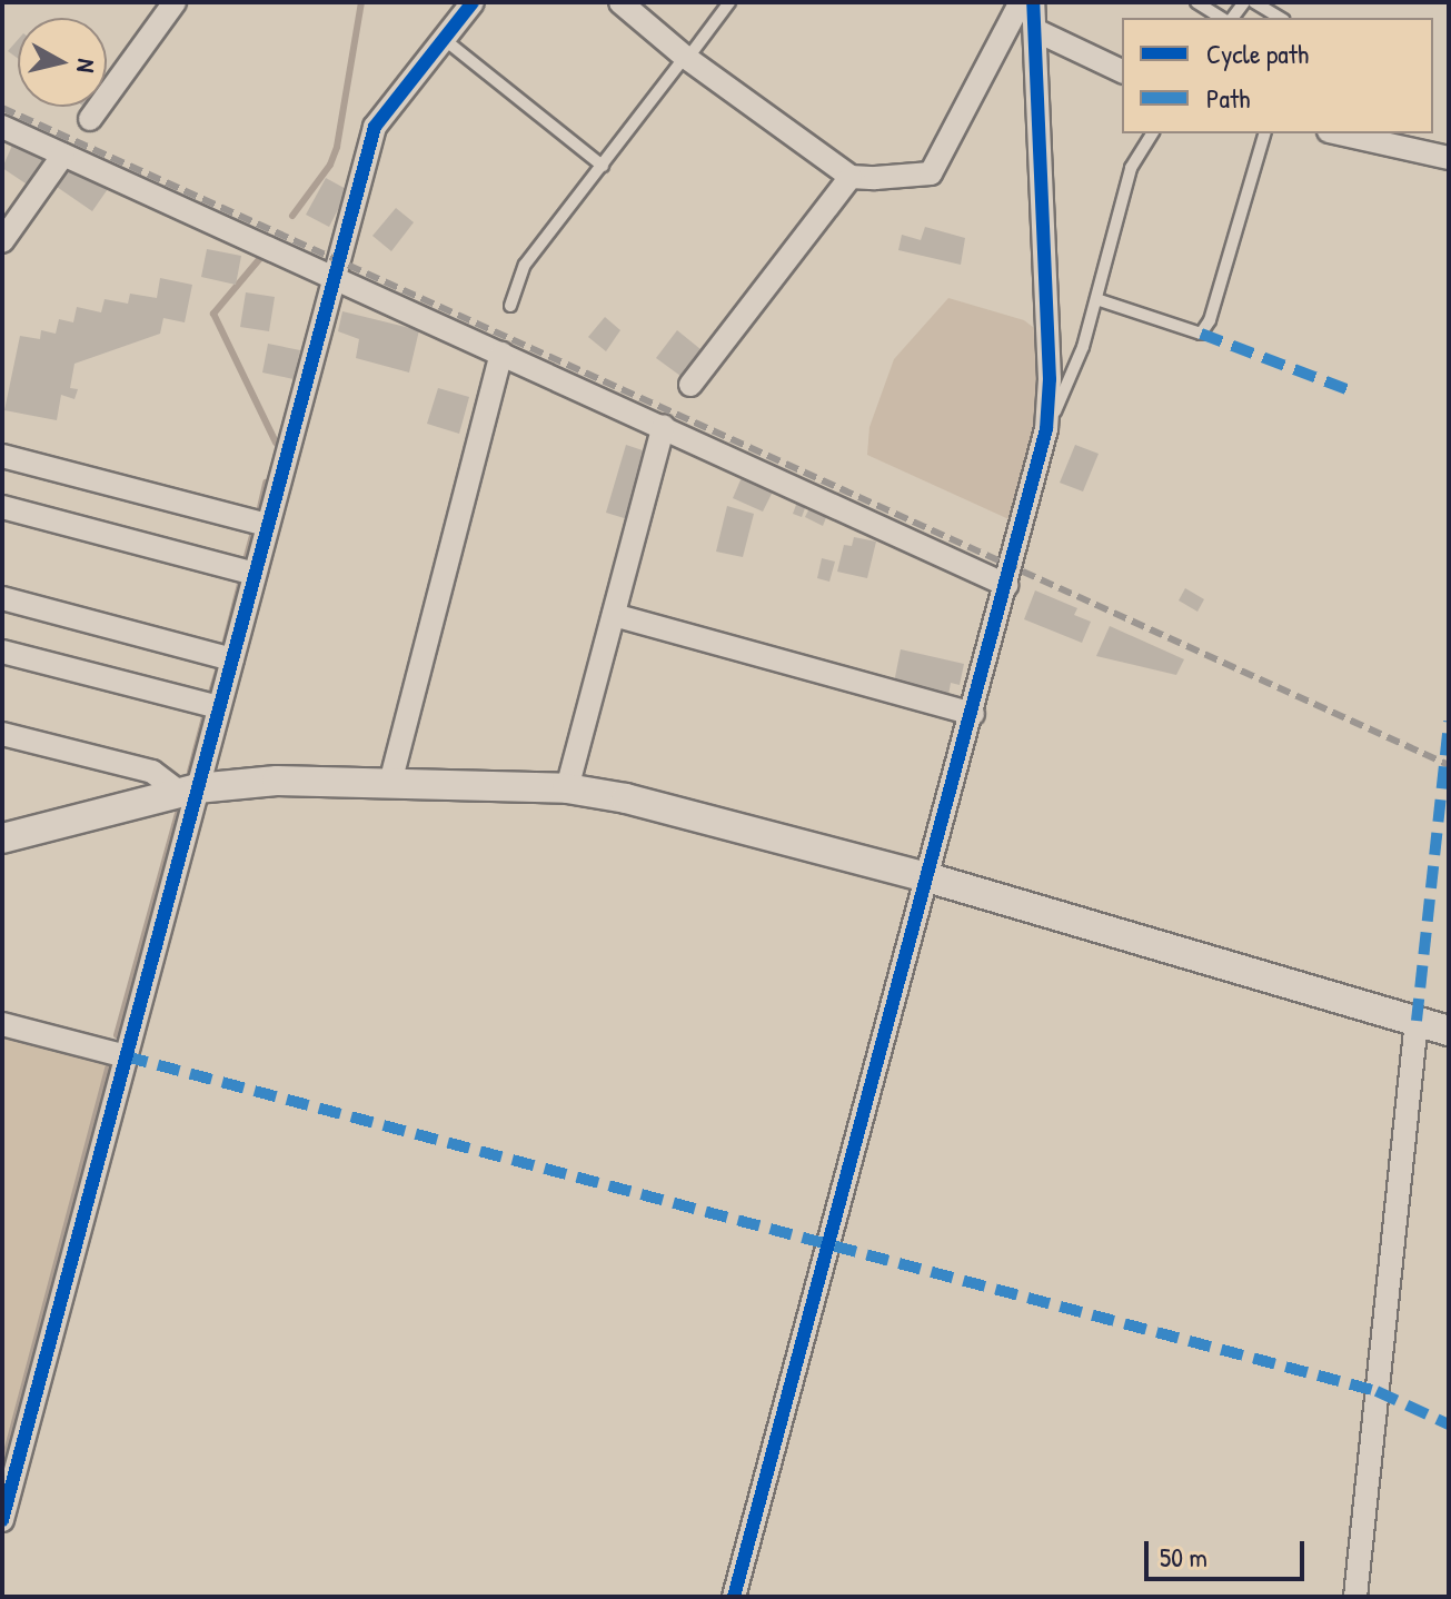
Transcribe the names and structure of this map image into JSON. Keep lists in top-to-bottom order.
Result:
{
  "legend": ["Cycle path", "Path"],
  "scale_bar": "50 m",
  "north": "right"
}
